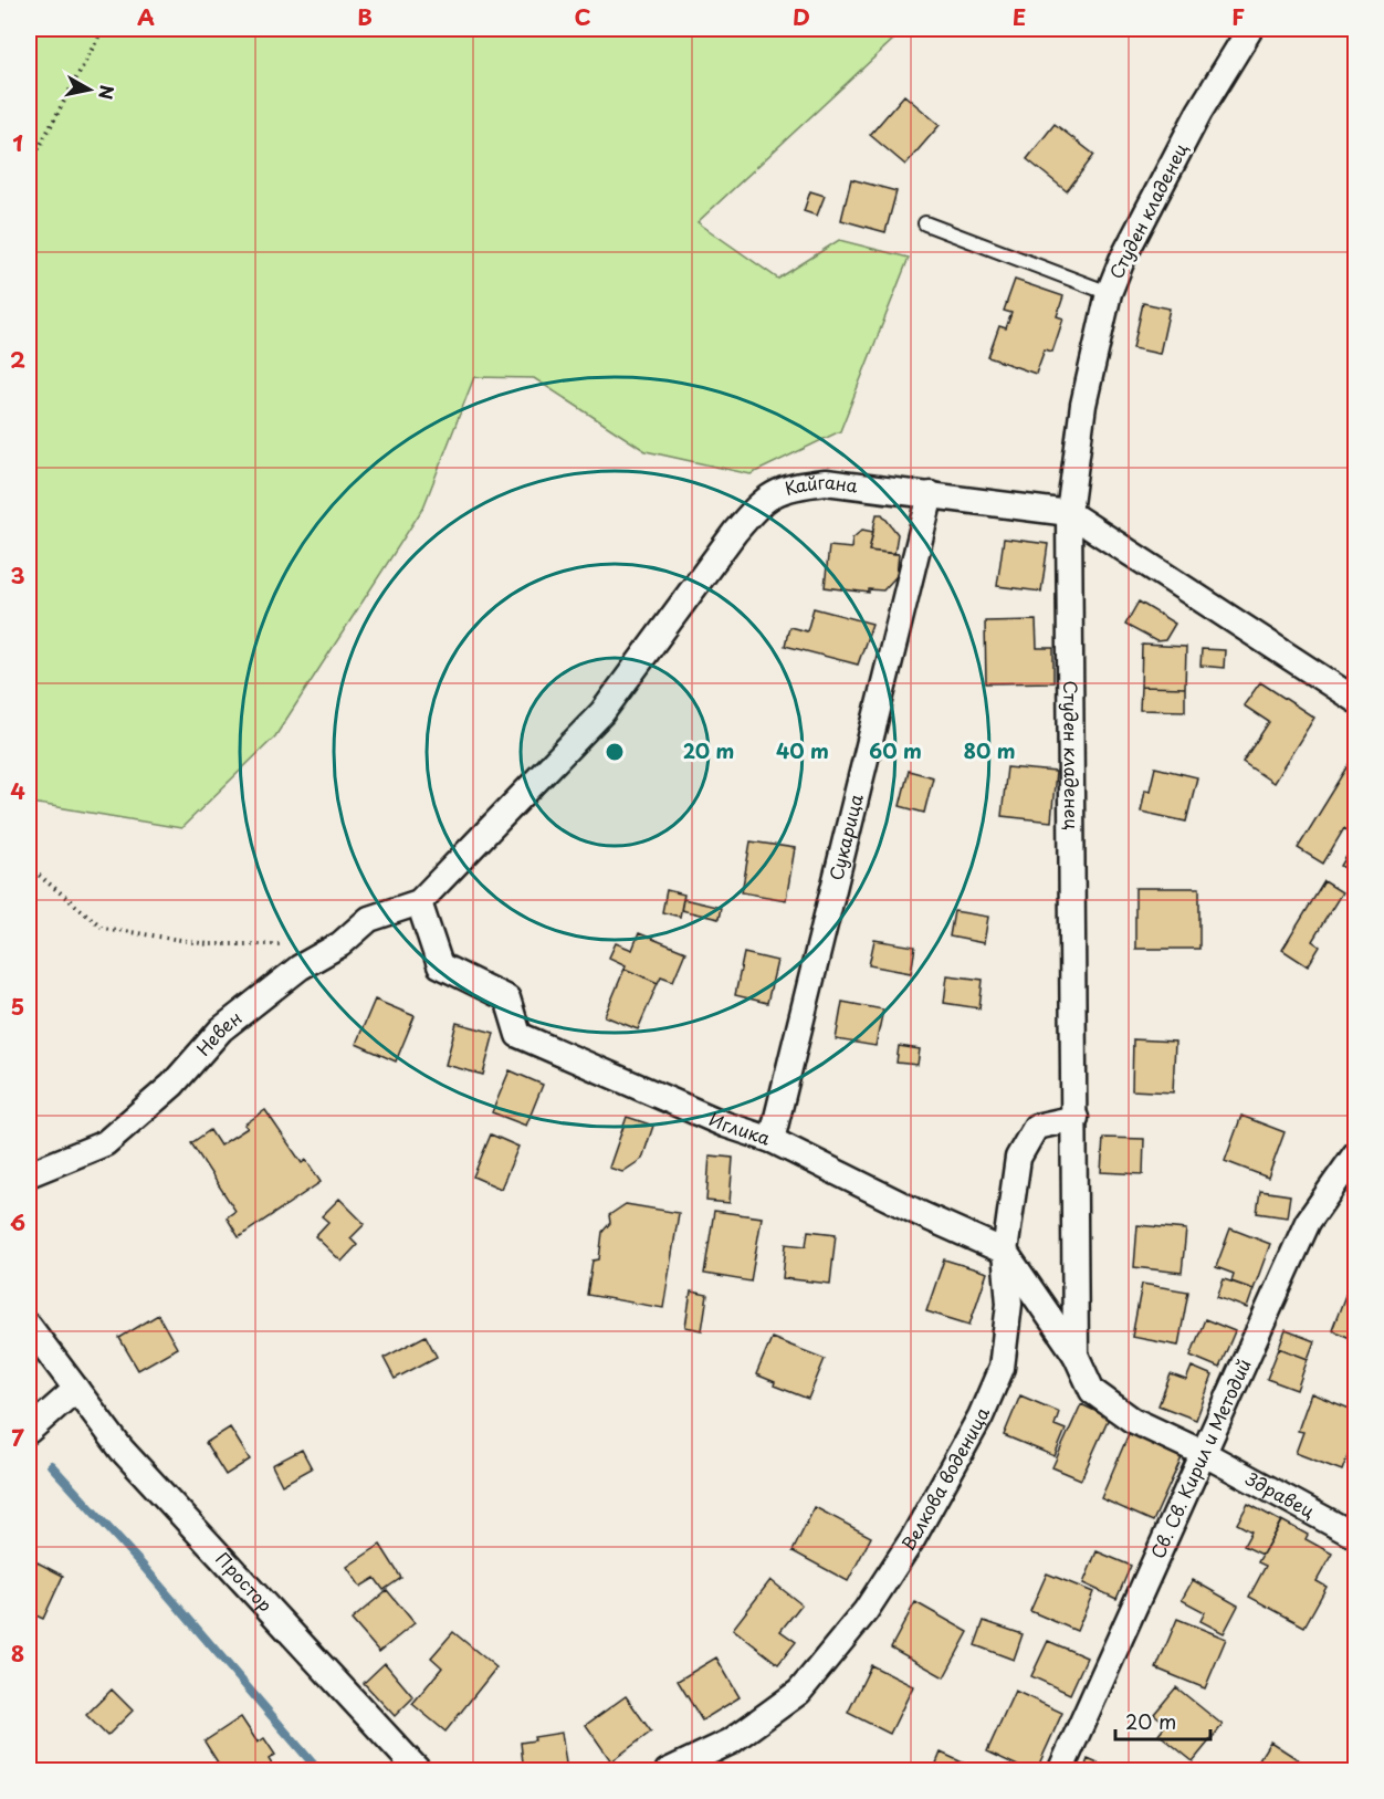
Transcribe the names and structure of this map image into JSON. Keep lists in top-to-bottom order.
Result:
{
  "streets": {
    "street": [
      "Студен кладенец",
      "Кайгана",
      "Сукарица",
      "Невен",
      "Иглика",
      "Св. Св. Кирил и Методий",
      "Велкова воденица",
      "Здравец",
      "Простор"
    ]
  },
  "crossings": [
    ["Студен кладенец", "Кайгана"],
    ["Студен кладенец", "Св. Св. Кирил и Методий"],
    ["Студен кладенец", "Велкова воденица"],
    ["Студен кладенец", "Здравец"],
    ["Кайгана", "Сукарица"],
    ["Кайгана", "Невен"],
    ["Кайгана", "Иглика"],
    ["Сукарица", "Иглика"],
    ["Невен", "Иглика"],
    ["Иглика", "Велкова воденица"],
    ["Св. Св. Кирил и Методий", "Здравец"]
  ],
  "scale_bar": "20 m",
  "north": "right",
  "grid": {
    "columns": [
      "A",
      "B",
      "C",
      "D",
      "E",
      "F"
    ],
    "rows": [
      "1",
      "2",
      "3",
      "4",
      "5",
      "6",
      "7",
      "8"
    ]
  },
  "rings": [
    "20 m",
    "40 m",
    "60 m",
    "80 m"
  ]
}
